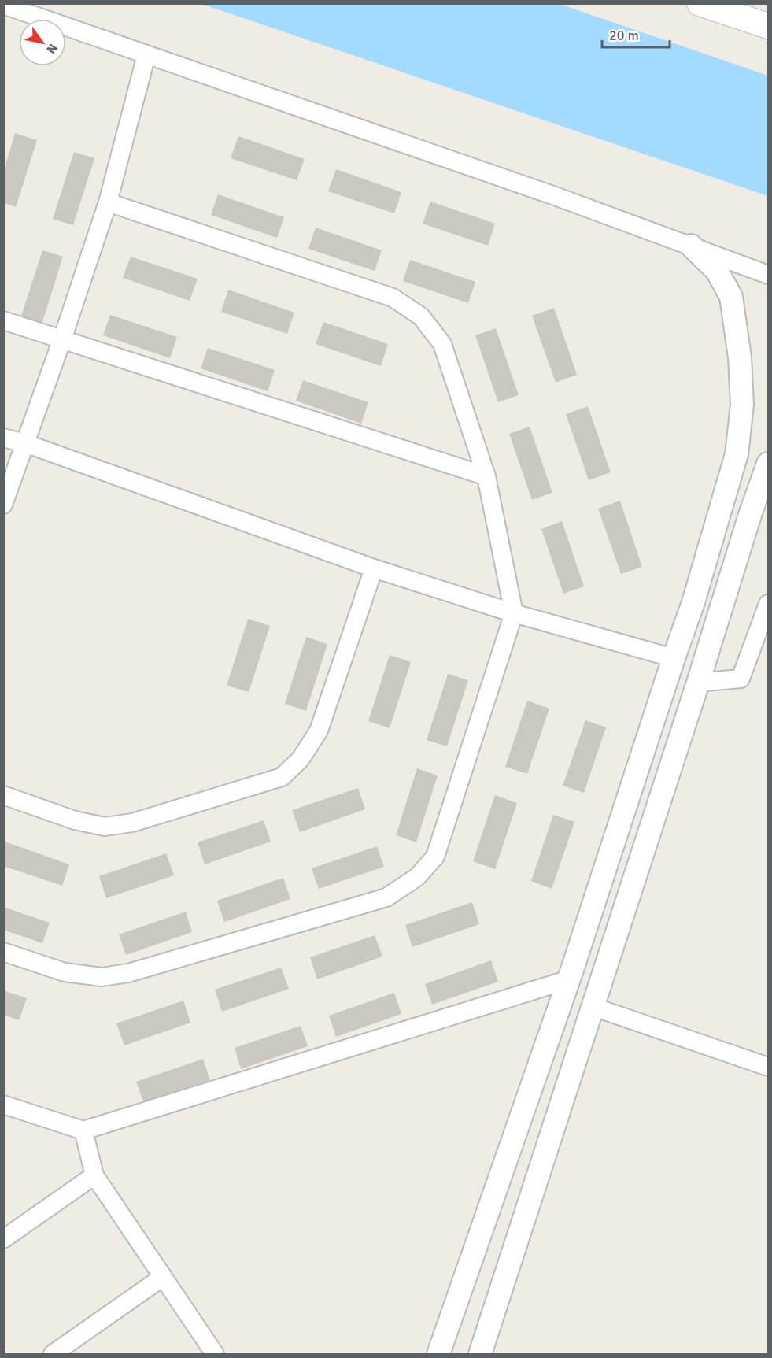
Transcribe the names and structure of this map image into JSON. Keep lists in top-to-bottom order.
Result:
{
  "scale_bar": "20 m",
  "north": "bottom right"
}
